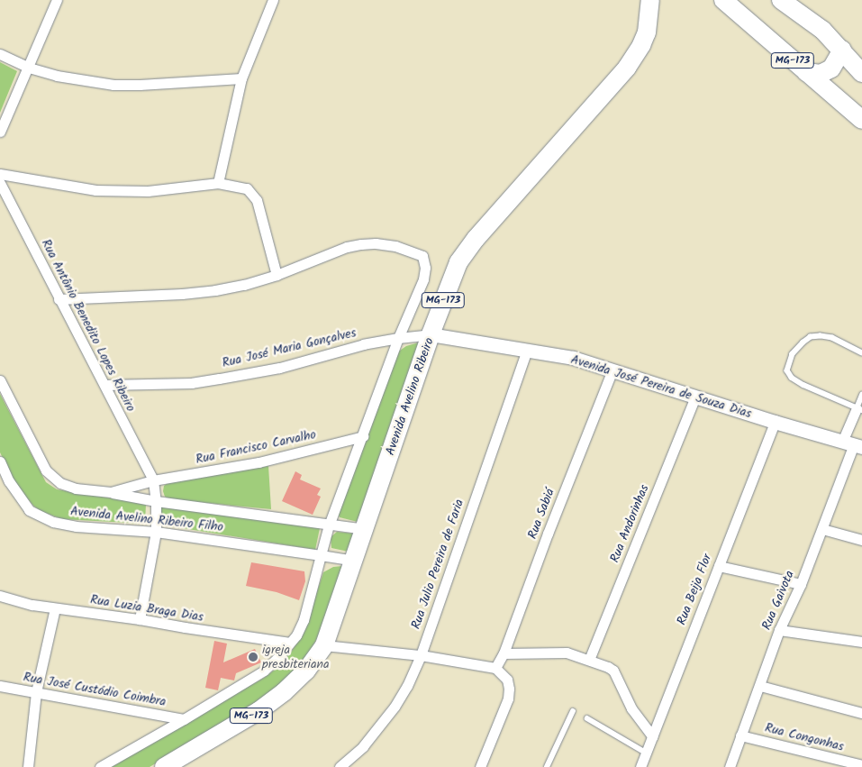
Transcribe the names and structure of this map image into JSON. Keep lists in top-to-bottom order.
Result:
{
  "streets": {
    "highway": ["MG-173", "Avenida Avelino Ribeiro"],
    "street": [
      "Rua Antônio Benedito Lopes Ribeiro",
      "Rua José Maria Gonçalves",
      "Avenida José Pereira de Souza Dias",
      "Rua Francisco Carvalho",
      "Rua Sabiá",
      "Avenida Avelino Ribeiro Filho",
      "Rua Andorinhas",
      "Rua Julio Pereira de Faria",
      "Rua Beija Flor",
      "Rua Gaivota",
      "Rua Luzia Braga Dias",
      "Rua José Custódio Coimbra",
      "Rua Congonhas"
    ]
  },
  "crossings": [
    ["MG-173", "Avenida Avelino Ribeiro Filho"],
    ["MG-173", "Rua Luzia Braga Dias"],
    ["MG-173", "Rua José Custódio Coimbra"],
    ["Rua Antônio Benedito Lopes Ribeiro", "Rua José Maria Gonçalves"],
    ["Rua Antônio Benedito Lopes Ribeiro", "Rua Francisco Carvalho"],
    ["Rua Antônio Benedito Lopes Ribeiro", "Avenida Avelino Ribeiro Filho"],
    ["Rua Antônio Benedito Lopes Ribeiro", "Rua Luzia Braga Dias"],
    ["Rua José Maria Gonçalves", "Avenida José Pereira de Souza Dias"],
    ["Rua José Maria Gonçalves", "Avenida Avelino Ribeiro"],
    ["Avenida José Pereira de Souza Dias", "Avenida Avelino Ribeiro"],
    ["Avenida José Pereira de Souza Dias", "Rua Sabiá"],
    ["Avenida José Pereira de Souza Dias", "Rua Andorinhas"],
    ["Avenida José Pereira de Souza Dias", "Rua Julio Pereira de Faria"],
    ["Avenida José Pereira de Souza Dias", "Rua Beija Flor"],
    ["Avenida José Pereira de Souza Dias", "Rua Gaivota"],
    ["Avenida Avelino Ribeiro", "Avenida Avelino Ribeiro Filho"],
    ["Rua Francisco Carvalho", "Avenida Avelino Ribeiro Filho"],
    ["Rua Gaivota", "Rua Congonhas"]
  ],
  "places": ["igreja presbiteriana"]
}
